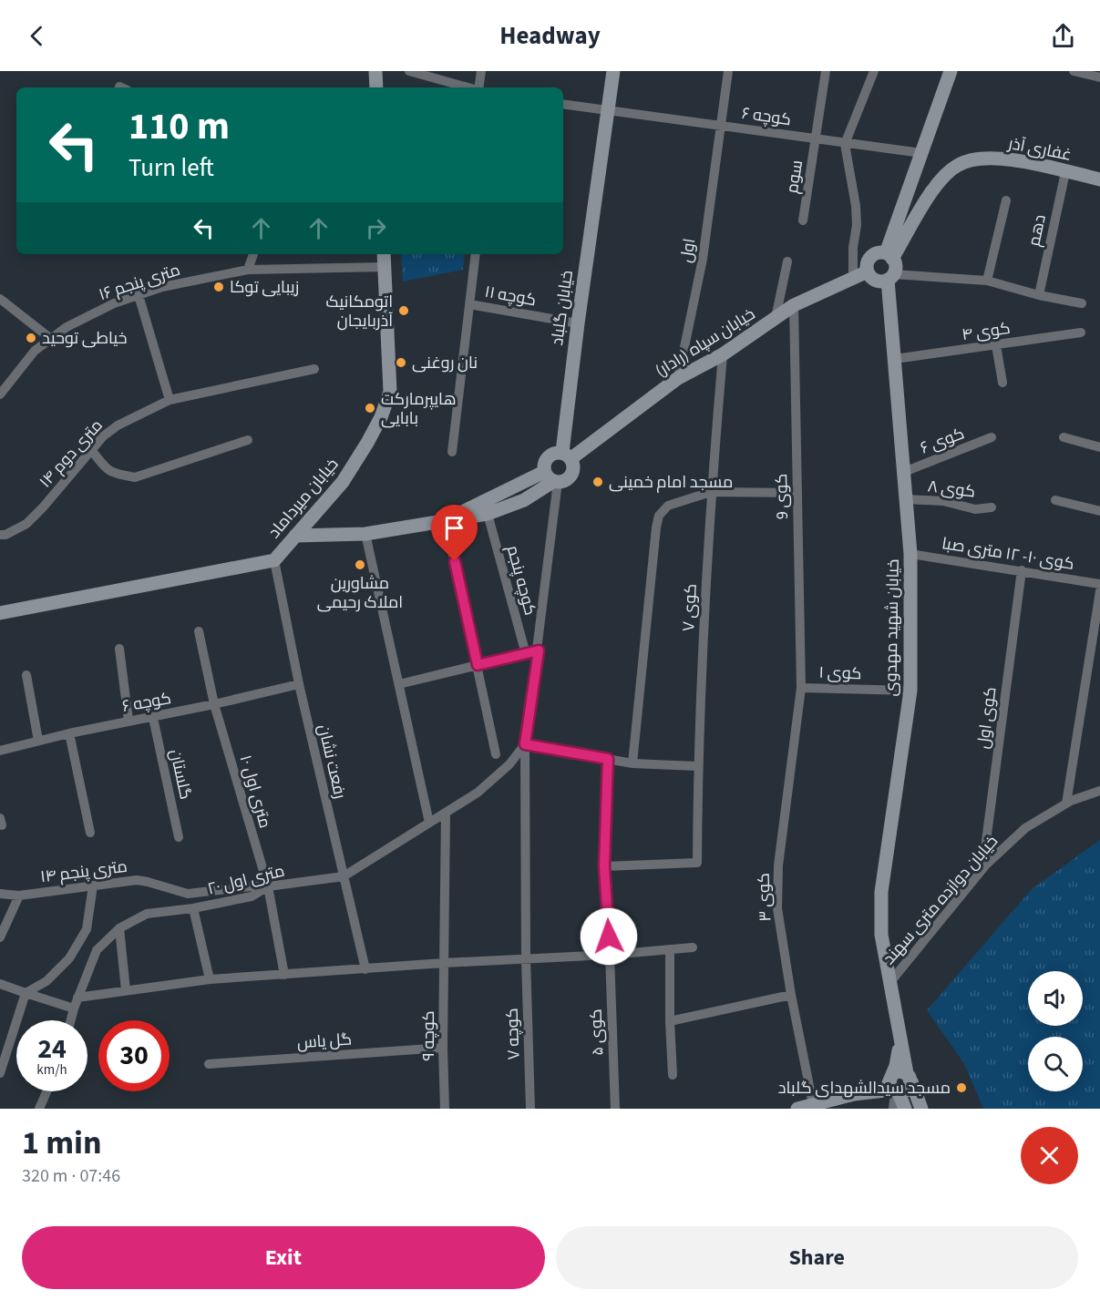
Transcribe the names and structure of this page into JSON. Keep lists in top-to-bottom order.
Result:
{
  "streets": {
    "street": [
      "کوچه ۶",
      "غفاری آذر",
      "سوم",
      "دهم",
      "اول",
      "۱۶ متری پنجم",
      "کوچه ۱۱",
      "خیابان گلباد",
      "کوی ۴",
      "خیابان سپاه (رادار)",
      "کوی ۶",
      "۱۴ متری دوم",
      "کوی ۸",
      "کوی 9",
      "خیابان میرداماد",
      "کوی ۱۰- ۱۲ متری صبا",
      "کوچه پنجم",
      "کوی ۷",
      "خیابان شهید مهدوی",
      "کوی ۱",
      "کوی اول",
      "رفعت نشان",
      "گلستان",
      "۱۰ متری اول",
      "۱۴ متری پنجم",
      "۲۰ متری اول",
      "کوی ۳",
      "خیابان دوازده متری سهند",
      "کوی ۵",
      "کوچه ۷",
      "کوچه ۹",
      "گل یاس"
    ]
  },
  "crossings": [
    ["کوچه ۶", "سوم"],
    ["کوچه ۶", "اول"],
    ["کوچه ۶", "خیابان گلباد"],
    ["کوچه ۶", "رفعت نشان"],
    ["کوچه ۶", "گلستان"],
    ["کوچه ۶", "۱۰ متری اول"],
    ["غفاری آذر", "دهم"],
    ["غفاری آذر", "خیابان سپاه (رادار)"],
    ["غفاری آذر", "خیابان شهید مهدوی"],
    ["اول", "خیابان سپاه (رادار)"],
    ["۱۶ متری پنجم", "خیابان میرداماد"],
    ["کوچه ۱۱", "خیابان گلباد"],
    ["خیابان گلباد", "خیابان سپاه (رادار)"],
    ["کوی ۴", "خیابان شهید مهدوی"],
    ["خیابان سپاه (رادار)", "کوی 9"],
    ["خیابان سپاه (رادار)", "کوی ۷"],
    ["خیابان سپاه (رادار)", "خیابان شهید مهدوی"],
    ["کوی ۶", "خیابان شهید مهدوی"],
    ["کوی ۸", "خیابان شهید مهدوی"],
    ["کوی 9", "کوی ۱"],
    ["کوی 9", "کوی ۳"],
    ["خیابان میرداماد", "رفعت نشان"],
    ["کوی ۱۰- ۱۲ متری صبا", "خیابان شهید مهدوی"],
    ["کوی ۱۰- ۱۲ متری صبا", "کوی اول"],
    ["کوی ۷", "کوی ۵"],
    ["خیابان شهید مهدوی", "کوی ۱"],
    ["خیابان شهید مهدوی", "خیابان دوازده متری سهند"],
    ["کوی ۱", "کوی ۳"],
    ["کوی اول", "خیابان دوازده متری سهند"],
    ["رفعت نشان", "۲۰ متری اول"],
    ["۱۰ متری اول", "۱۴ متری پنجم"],
    ["۱۰ متری اول", "۲۰ متری اول"],
    ["۱۴ متری پنجم", "۲۰ متری اول"],
    ["۲۰ متری اول", "کوچه ۷"],
    ["۲۰ متری اول", "کوچه ۹"],
    ["کوچه ۹", "گل یاس"]
  ],
  "places": [
    "زیبایی توکا",
    "اتومکانیک آذربایجان",
    "خیاطی توحید",
    "نان روغنی",
    "هایپرمارکت بابایی",
    "مسجد امام خمینی",
    "مشاورین املاک رحیمی",
    "مسجد سیدالشهدای گلباد"
  ],
  "page": {
    "header": "Headway",
    "turn": ["110 m", "Turn left"],
    "speed": "24 km/h",
    "limit": "30",
    "heading": ["1 min", "320 m · 07:46"],
    "buttons": ["Exit", "Share"]
  }
}
